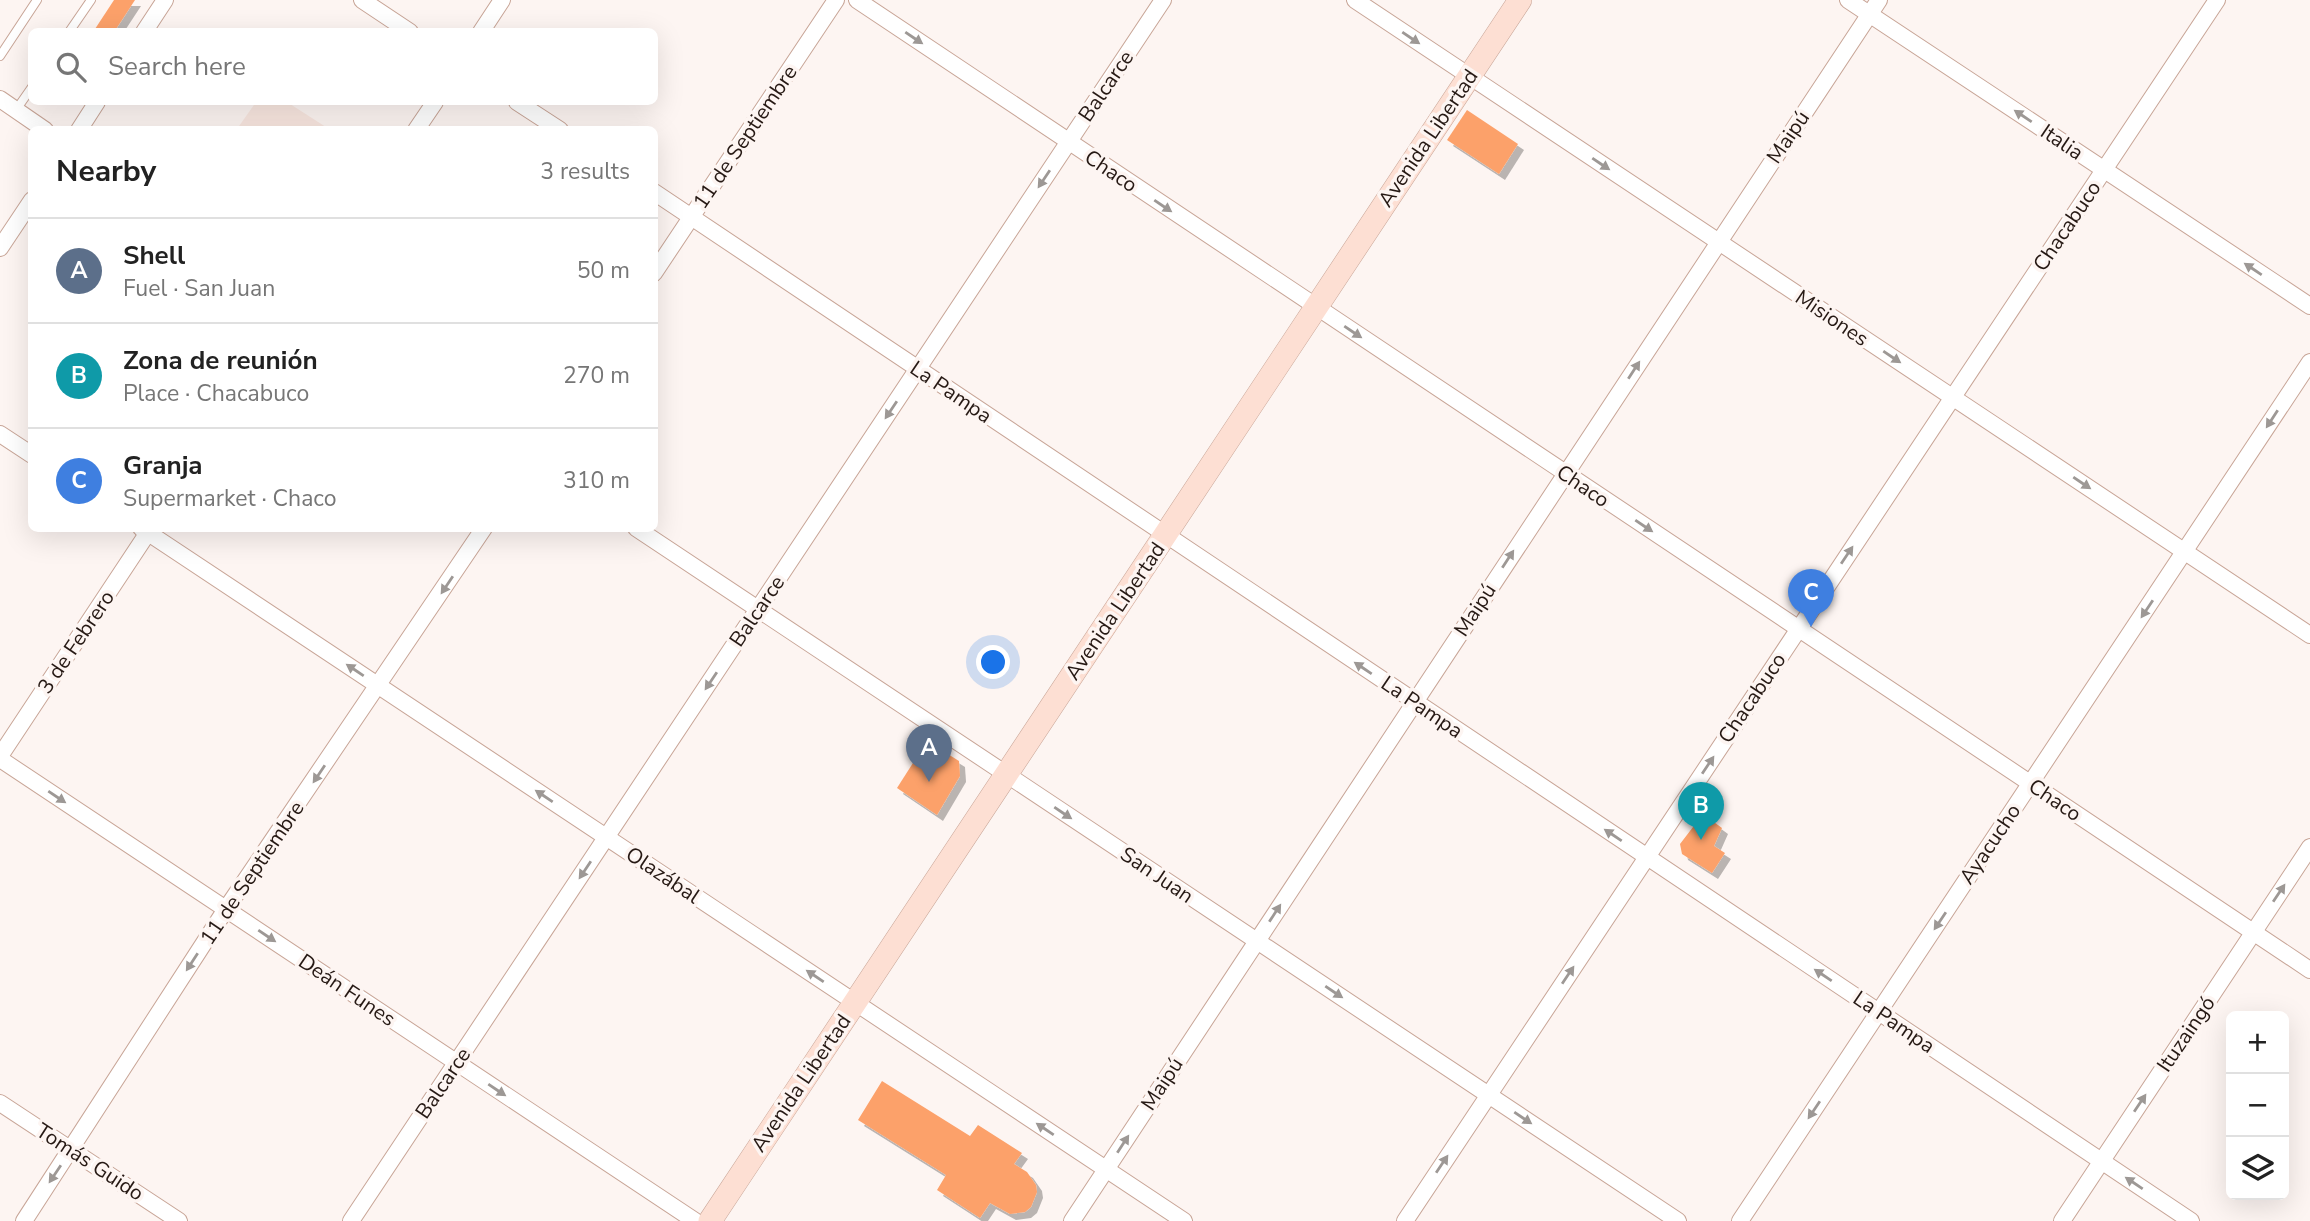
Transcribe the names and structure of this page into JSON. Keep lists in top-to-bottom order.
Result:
{
  "streets": {
    "main road": ["Avenida Libertad"],
    "street": [
      "Balcarce",
      "11 de Septiembre",
      "Maipú",
      "Italia",
      "Chaco",
      "Chacabuco",
      "Misiones",
      "La Pampa",
      "3 de Febrero",
      "Ayacucho",
      "Olazábal",
      "San Juan",
      "Deán Funes",
      "Ituzaingó",
      "Tomás Guido"
    ]
  },
  "crossings": [
    ["Balcarce", "Chaco"],
    ["Balcarce", "La Pampa"],
    ["Balcarce", "Olazábal"],
    ["Balcarce", "San Juan"],
    ["Balcarce", "Deán Funes"],
    ["11 de Septiembre", "La Pampa"],
    ["11 de Septiembre", "Olazábal"],
    ["11 de Septiembre", "Deán Funes"],
    ["11 de Septiembre", "Tomás Guido"],
    ["Maipú", "Italia"],
    ["Maipú", "Chaco"],
    ["Maipú", "Misiones"],
    ["Maipú", "La Pampa"],
    ["Maipú", "Olazábal"],
    ["Maipú", "San Juan"],
    ["Avenida Libertad", "Chaco"],
    ["Avenida Libertad", "Misiones"],
    ["Avenida Libertad", "La Pampa"],
    ["Avenida Libertad", "Olazábal"],
    ["Avenida Libertad", "San Juan"],
    ["Italia", "Chacabuco"],
    ["Chaco", "Chacabuco"],
    ["Chaco", "Ayacucho"],
    ["Chaco", "Ituzaingó"],
    ["Chacabuco", "Misiones"],
    ["Chacabuco", "La Pampa"],
    ["Chacabuco", "San Juan"],
    ["Misiones", "Ayacucho"],
    ["La Pampa", "Ayacucho"],
    ["La Pampa", "Ituzaingó"],
    ["3 de Febrero", "Deán Funes"]
  ],
  "one_way": [
    "Balcarce",
    "11 de Septiembre",
    "Maipú",
    "Italia",
    "Chaco",
    "Chacabuco",
    "Misiones",
    "La Pampa",
    "Ayacucho",
    "Olazábal",
    "San Juan",
    "Deán Funes",
    "Ituzaingó"
  ],
  "page": {
    "search": "Search here",
    "heading": ["Nearby", "3 results"],
    "list": [
      {
        "mark": "A",
        "name": "Shell",
        "note": "Fuel · San Juan",
        "value": "50 m"
      },
      {
        "mark": "B",
        "name": "Zona de reunión",
        "note": "Place · Chacabuco",
        "value": "270 m"
      },
      {
        "mark": "C",
        "name": "Granja",
        "note": "Supermarket · Chaco",
        "value": "310 m"
      }
    ],
    "pins": ["C", "A", "B"],
    "map_buttons": ["+", "−"]
  }
}
